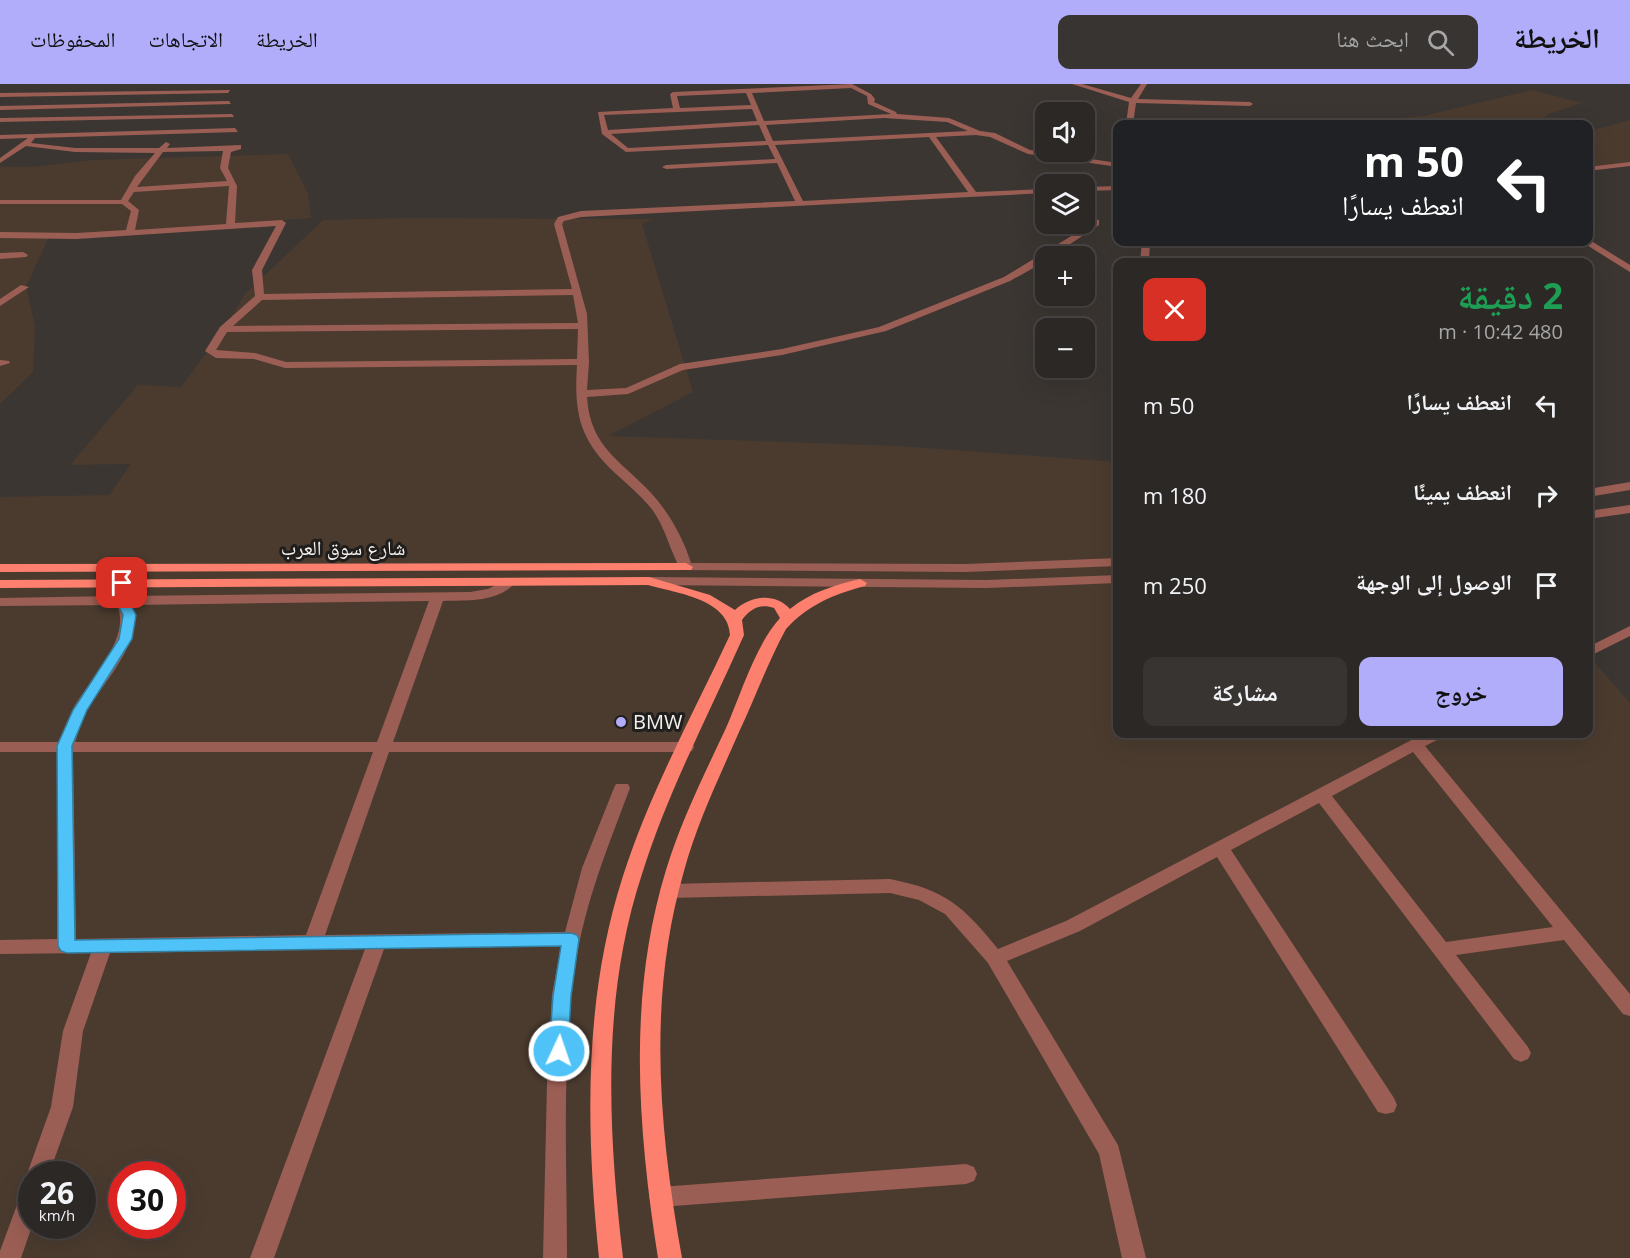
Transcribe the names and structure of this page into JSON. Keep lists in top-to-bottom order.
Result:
{
  "streets": {
    "main road": ["شارع سوق العرب"]
  },
  "places": ["BMW"],
  "page": {
    "header": "الخريطة",
    "search": "ابحث هنا",
    "nav": ["الخريطة", "الاتجاهات", "المحفوظات"],
    "map_buttons": ["+", "−"],
    "turn": ["50 m", "انعطف يسارًا"],
    "heading": ["2 دقيقة", "480 m · 10:42"],
    "list": [
      {
        "name": "انعطف يسارًا",
        "value": "50 m"
      },
      {
        "name": "انعطف يمينًا",
        "value": "180 m"
      },
      {
        "name": "الوصول إلى الوجهة",
        "value": "250 m"
      }
    ],
    "buttons": ["خروج", "مشاركة"],
    "speed": "26 km/h",
    "limit": "30"
  }
}
